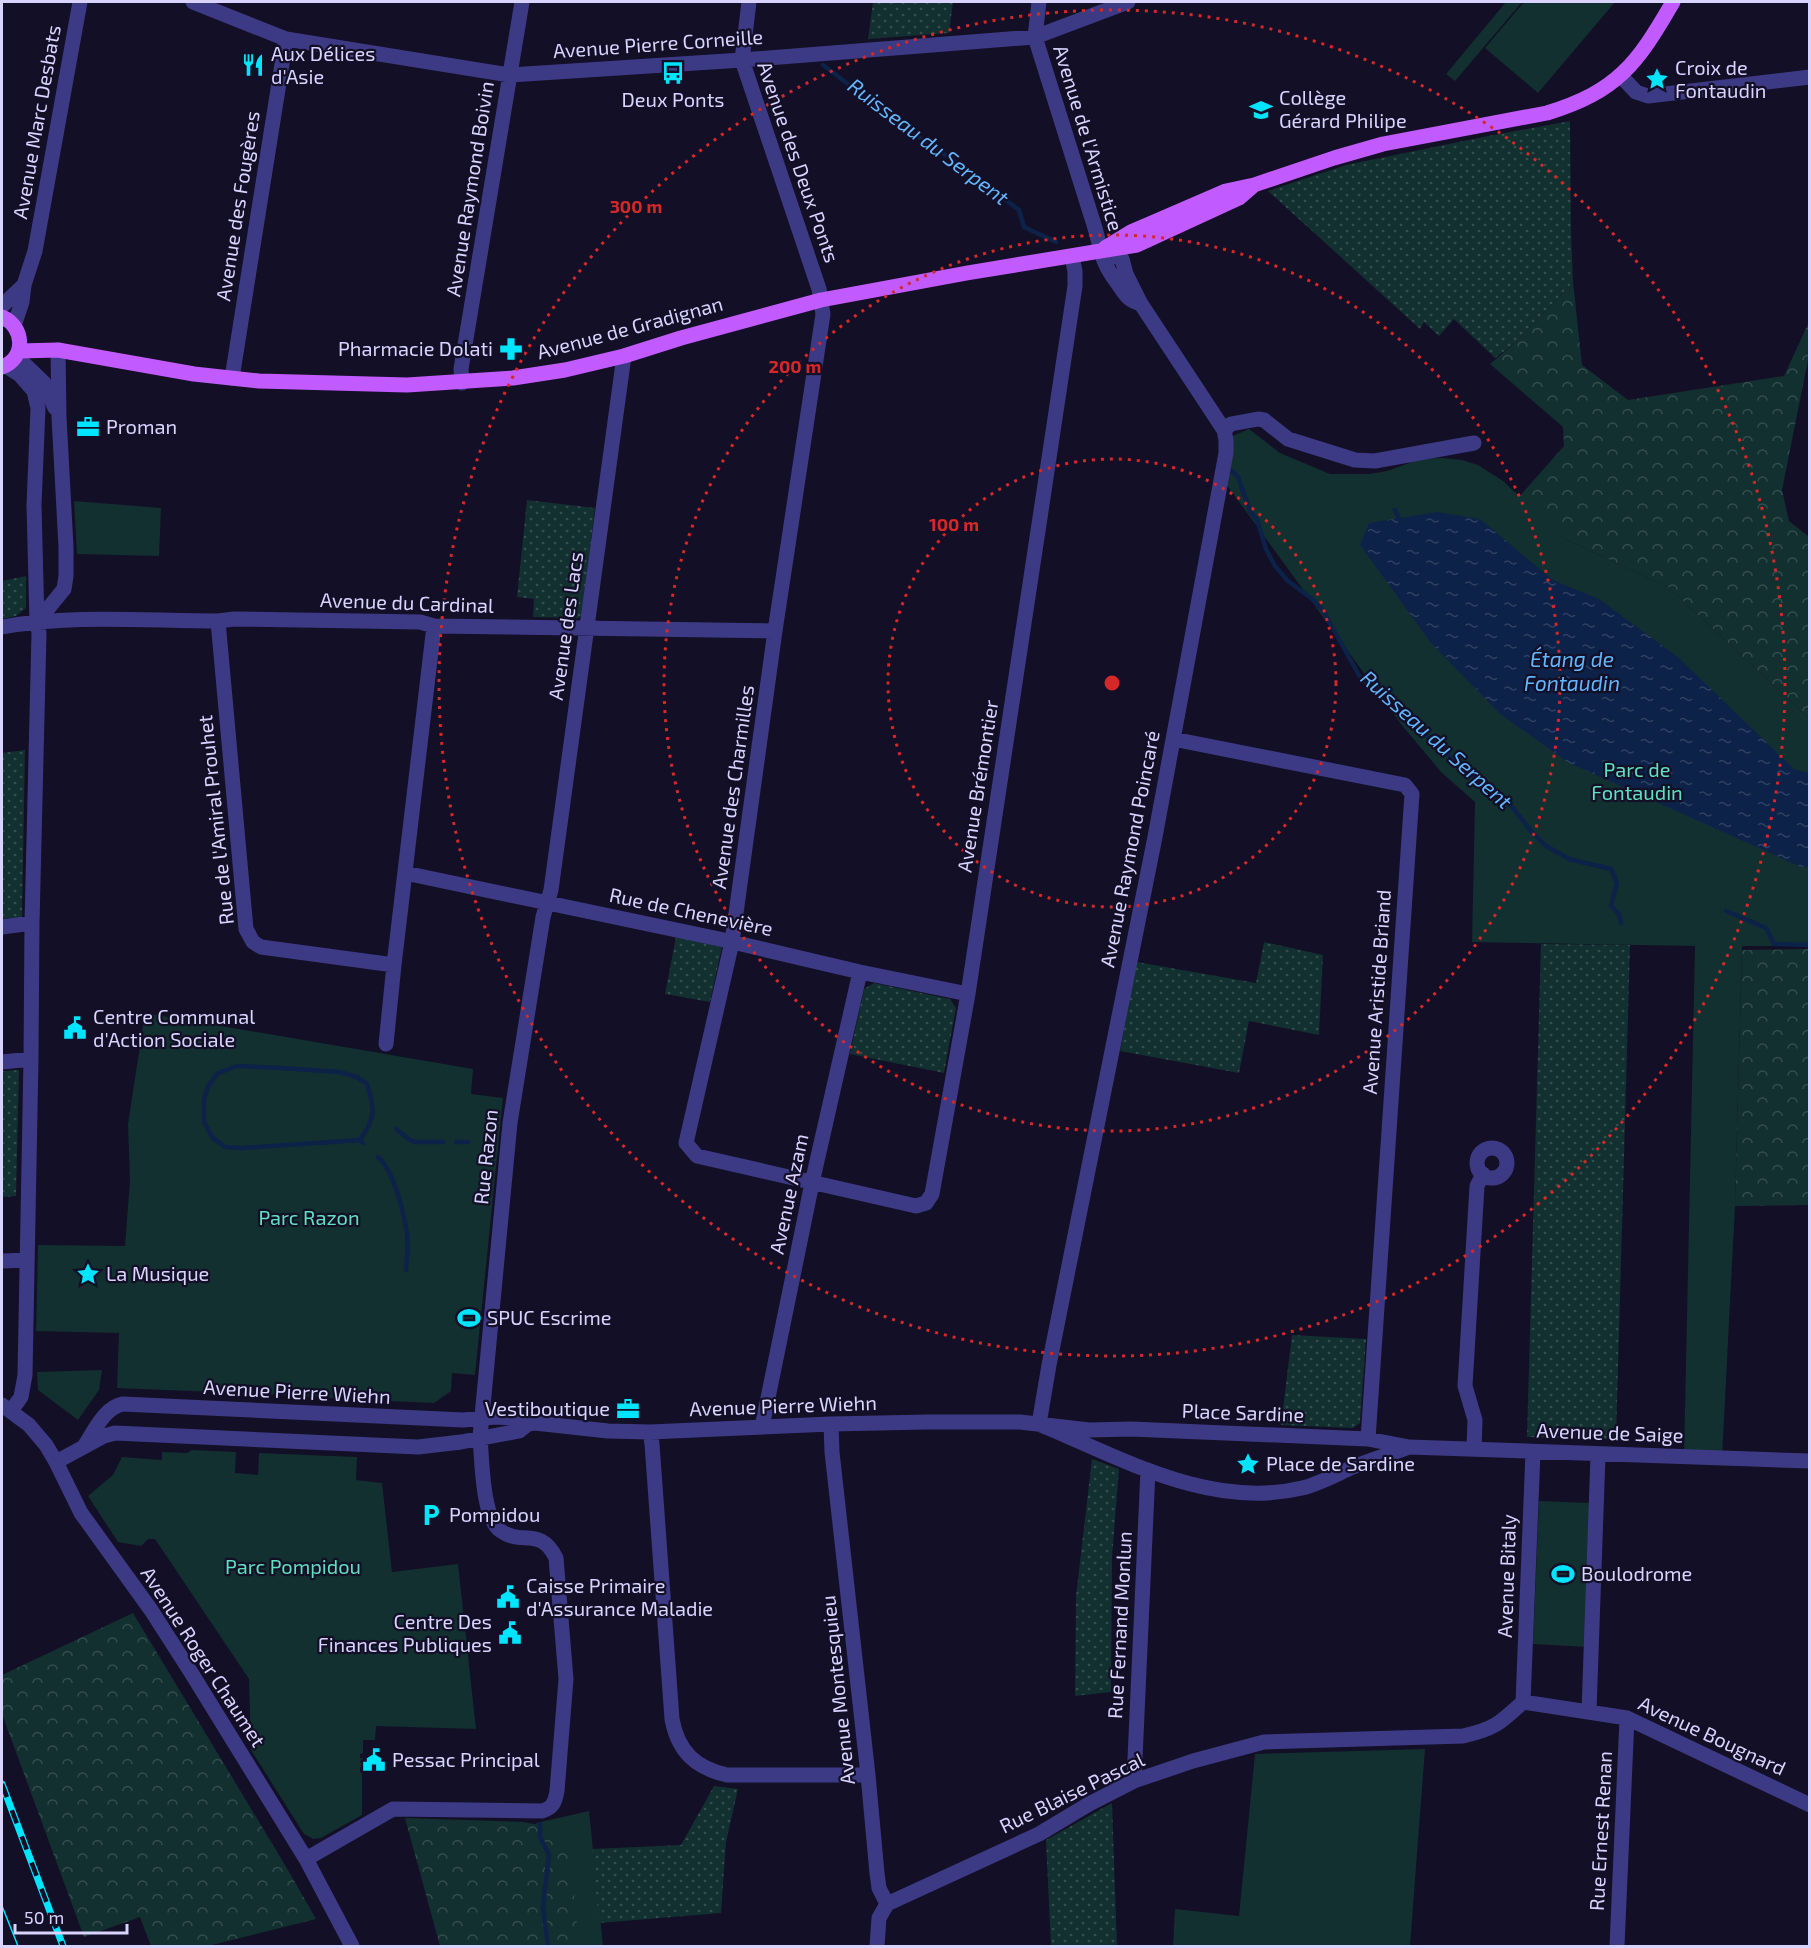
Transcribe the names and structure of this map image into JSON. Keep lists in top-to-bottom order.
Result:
{
  "streets": {
    "main road": ["Avenue de Gradignan"],
    "street": [
      "Avenue Pierre Corneille",
      "Avenue Marc Desbats",
      "Avenue de l'Armistice",
      "Avenue des Deux Ponts",
      "Avenue Raymond Boivin",
      "Avenue des Fougères",
      "Avenue du Cardinal",
      "Avenue des Lacs",
      "Avenue Brémontier",
      "Avenue des Charmilles",
      "Rue de l'Amiral Prouhet",
      "Avenue Raymond Poincaré",
      "Rue de Chenevière",
      "Avenue Aristide Briand",
      "Rue Razon",
      "Avenue Azam",
      "Avenue Pierre Wiehn",
      "Place Sardine",
      "Avenue de Saige",
      "Avenue Bitaly",
      "Rue Fernand Monlun",
      "Avenue Roger Chaumet",
      "Avenue Montesquieu",
      "Avenue Bougnard",
      "Rue Blaise Pascal",
      "Rue Ernest Renan"
    ]
  },
  "crossings": [
    ["Avenue Pierre Corneille", "Avenue de l'Armistice"],
    ["Avenue Pierre Corneille", "Avenue des Deux Ponts"],
    ["Avenue Pierre Corneille", "Avenue Raymond Boivin"],
    ["Avenue Pierre Corneille", "Avenue des Fougères"],
    ["Avenue Marc Desbats", "Avenue de Gradignan"],
    ["Avenue de l'Armistice", "Avenue de Gradignan"],
    ["Avenue des Deux Ponts", "Avenue de Gradignan"],
    ["Avenue des Deux Ponts", "Avenue des Charmilles"],
    ["Avenue Raymond Boivin", "Avenue de Gradignan"],
    ["Avenue des Fougères", "Avenue de Gradignan"],
    ["Avenue de Gradignan", "Avenue des Lacs"],
    ["Avenue de Gradignan", "Avenue Brémontier"],
    ["Avenue de Gradignan", "Avenue des Charmilles"],
    ["Avenue du Cardinal", "Avenue des Lacs"],
    ["Avenue du Cardinal", "Avenue des Charmilles"],
    ["Avenue du Cardinal", "Rue de l'Amiral Prouhet"],
    ["Avenue des Lacs", "Rue de Chenevière"],
    ["Avenue des Lacs", "Rue Razon"],
    ["Avenue Brémontier", "Avenue des Charmilles"],
    ["Avenue Brémontier", "Rue de Chenevière"],
    ["Avenue Brémontier", "Avenue Azam"],
    ["Avenue des Charmilles", "Rue de Chenevière"],
    ["Avenue des Charmilles", "Avenue Azam"],
    ["Avenue Raymond Poincaré", "Avenue Aristide Briand"],
    ["Avenue Raymond Poincaré", "Avenue Pierre Wiehn"],
    ["Avenue Raymond Poincaré", "Place Sardine"],
    ["Rue de Chenevière", "Rue Razon"],
    ["Rue de Chenevière", "Avenue Azam"],
    ["Avenue Aristide Briand", "Place Sardine"],
    ["Rue Razon", "Avenue Pierre Wiehn"],
    ["Rue Razon", "Avenue Roger Chaumet"],
    ["Avenue Azam", "Avenue Pierre Wiehn"],
    ["Avenue Pierre Wiehn", "Place Sardine"],
    ["Avenue Pierre Wiehn", "Avenue Roger Chaumet"],
    ["Avenue Pierre Wiehn", "Avenue Montesquieu"],
    ["Place Sardine", "Avenue de Saige"],
    ["Avenue de Saige", "Avenue Bitaly"],
    ["Avenue Bitaly", "Avenue Bougnard"],
    ["Avenue Bitaly", "Rue Blaise Pascal"],
    ["Rue Fernand Monlun", "Rue Blaise Pascal"],
    ["Avenue Montesquieu", "Rue Blaise Pascal"],
    ["Avenue Bougnard", "Rue Blaise Pascal"],
    ["Avenue Bougnard", "Rue Ernest Renan"]
  ],
  "water": ["Ruisseau du Serpent", "Étang de Fontaudin"],
  "parks": ["Parc de Fontaudin", "Parc Razon", "Parc Pompidou"],
  "places": {
    "restaurant": ["Aux Délices d'Asie"],
    "bus stop": ["Deux Ponts"],
    "place": ["Croix de Fontaudin", "La Musique", "Place de Sardine"],
    "school or university": ["Collège Gérard Philipe"],
    "pharmacy": ["Pharmacie Dolati"],
    "office": ["Proman", "Vestiboutique"],
    "public building": [
      "Centre Communal d'Action Sociale",
      "Caisse Primaire d'Assurance Maladie",
      "Centre Des Finances Publiques",
      "Pessac Principal"
    ],
    "sports": ["SPUC Escrime", "Boulodrome"],
    "parking": ["Pompidou"]
  },
  "scale_bar": "50 m",
  "rings": ["300 m", "200 m", "100 m"]
}
